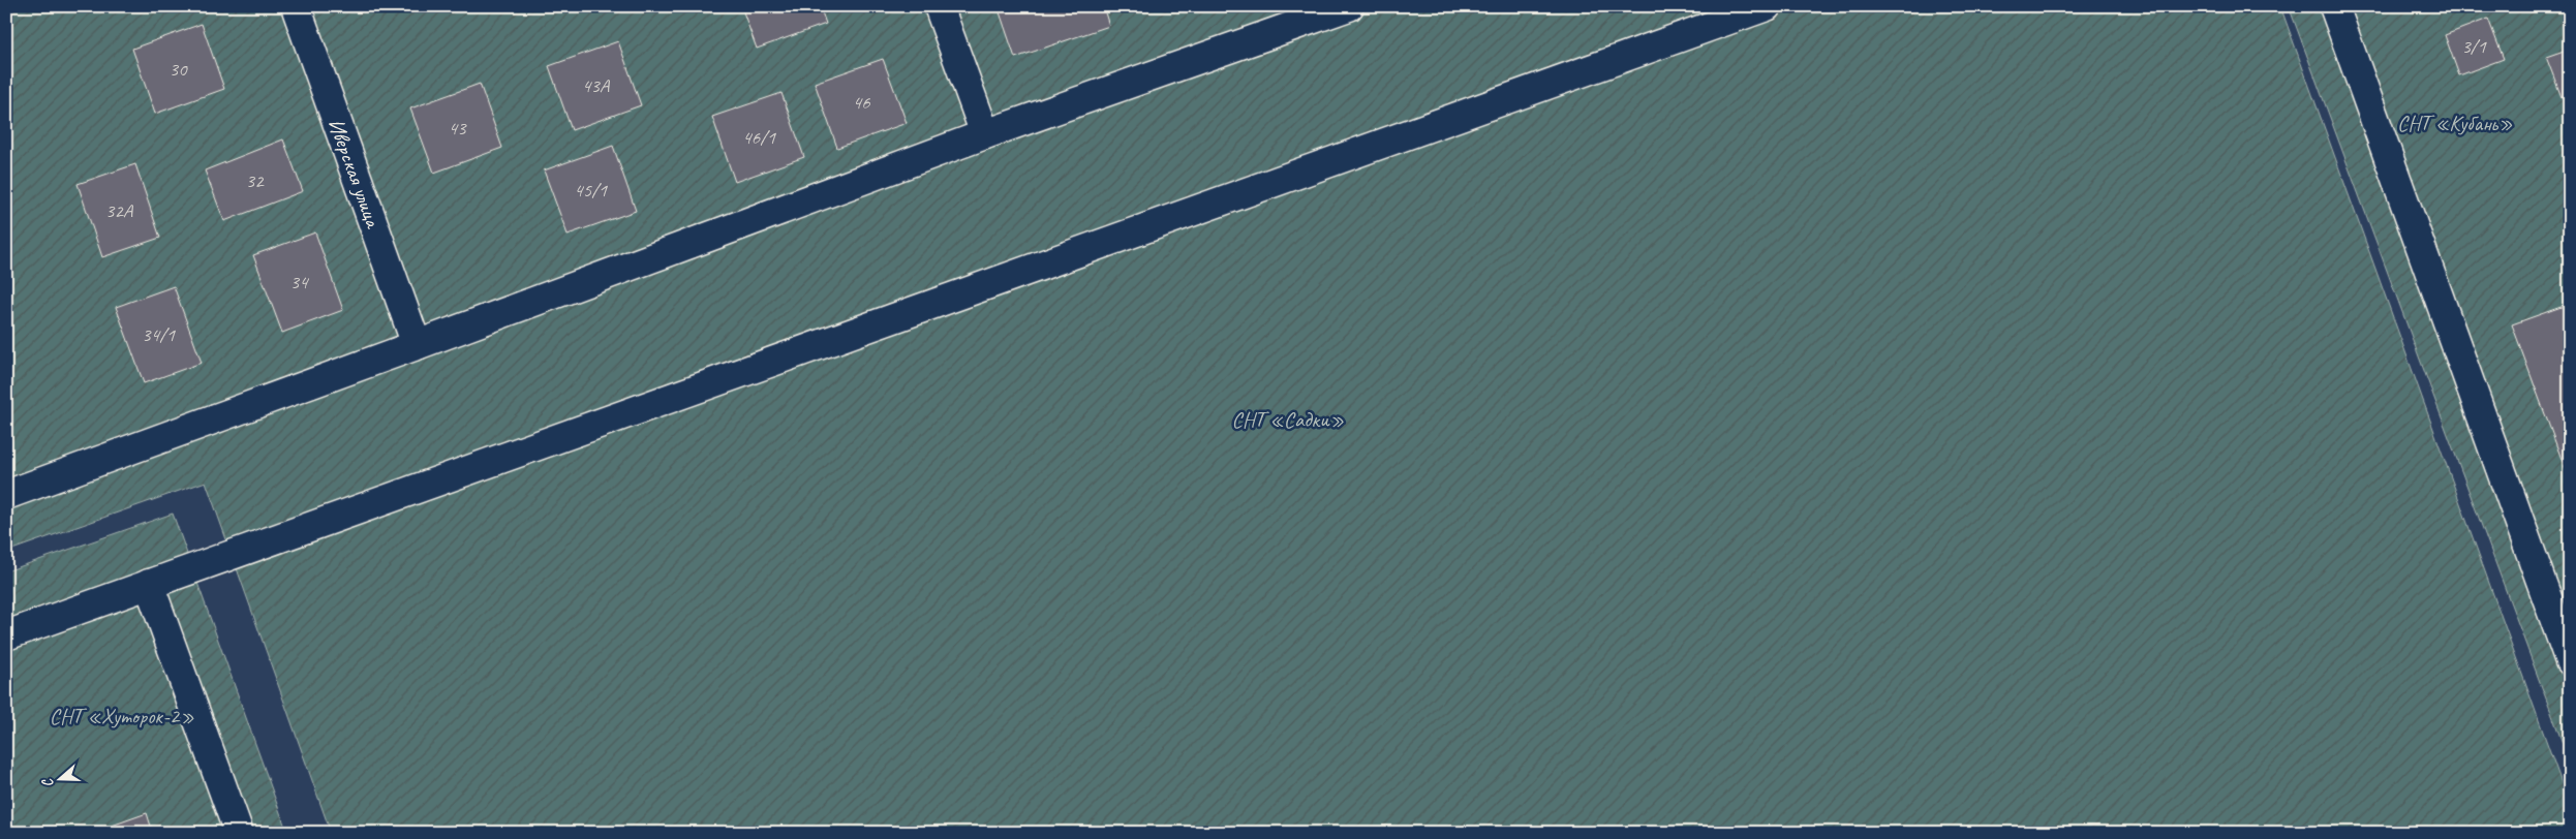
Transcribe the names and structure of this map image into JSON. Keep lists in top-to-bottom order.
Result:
{
  "streets": {
    "street": ["Иверская улица"]
  },
  "parks": ["СНТ «Кубань»", "СНТ «Садки»", "СНТ «Хуторок-2»"],
  "house_numbers": [
    "3/1",
    "30",
    "43А",
    "46",
    "43",
    "46/1",
    "32",
    "45/1",
    "32А",
    "34",
    "34/1"
  ],
  "north": "left"
}
